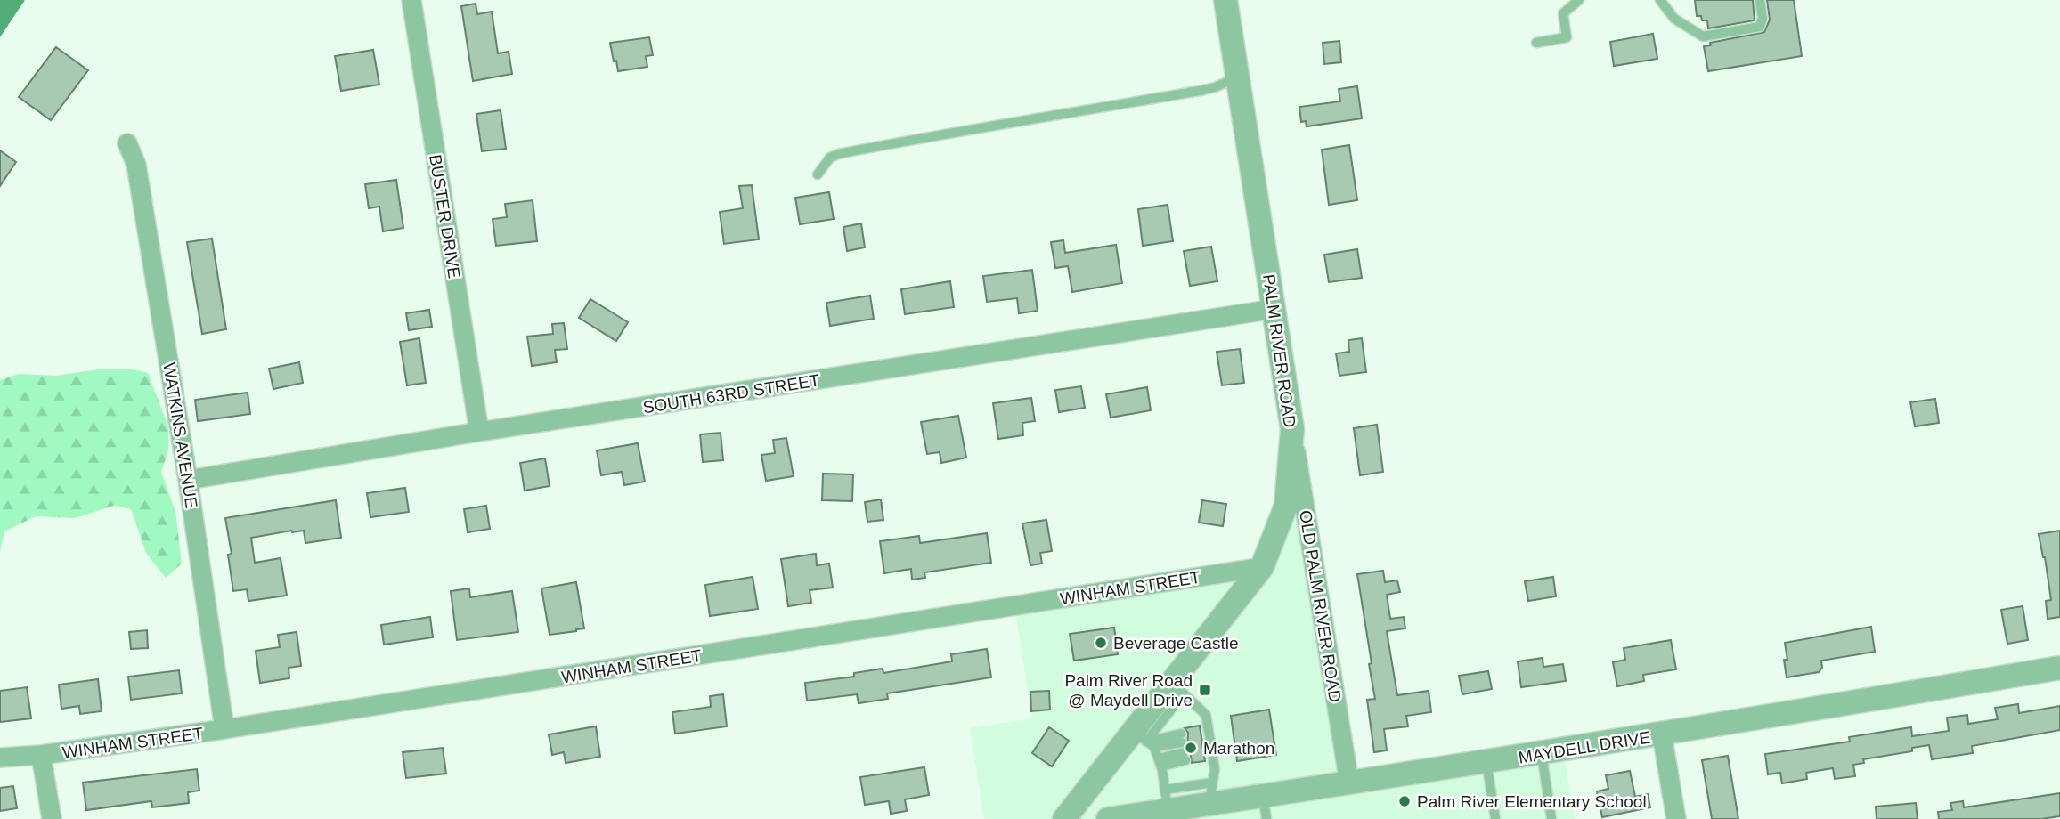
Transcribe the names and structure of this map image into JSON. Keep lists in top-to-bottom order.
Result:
{
  "streets": {
    "street": [
      "BUSTER DRIVE",
      "PALM RIVER ROAD",
      "SOUTH 63RD STREET",
      "WATKINS AVENUE",
      "WINHAM STREET",
      "OLD PALM RIVER ROAD",
      "MAYDELL DRIVE"
    ]
  },
  "crossings": [
    ["BUSTER DRIVE", "SOUTH 63RD STREET"],
    ["PALM RIVER ROAD", "SOUTH 63RD STREET"],
    ["PALM RIVER ROAD", "WINHAM STREET"],
    ["PALM RIVER ROAD", "OLD PALM RIVER ROAD"],
    ["SOUTH 63RD STREET", "WATKINS AVENUE"],
    ["WATKINS AVENUE", "WINHAM STREET"],
    ["OLD PALM RIVER ROAD", "MAYDELL DRIVE"]
  ],
  "places": {
    "other": ["Beverage Castle", "Marathon", "Palm River Elementary School"],
    "transit": ["Palm River Road @ Maydell Drive"]
  }
}
